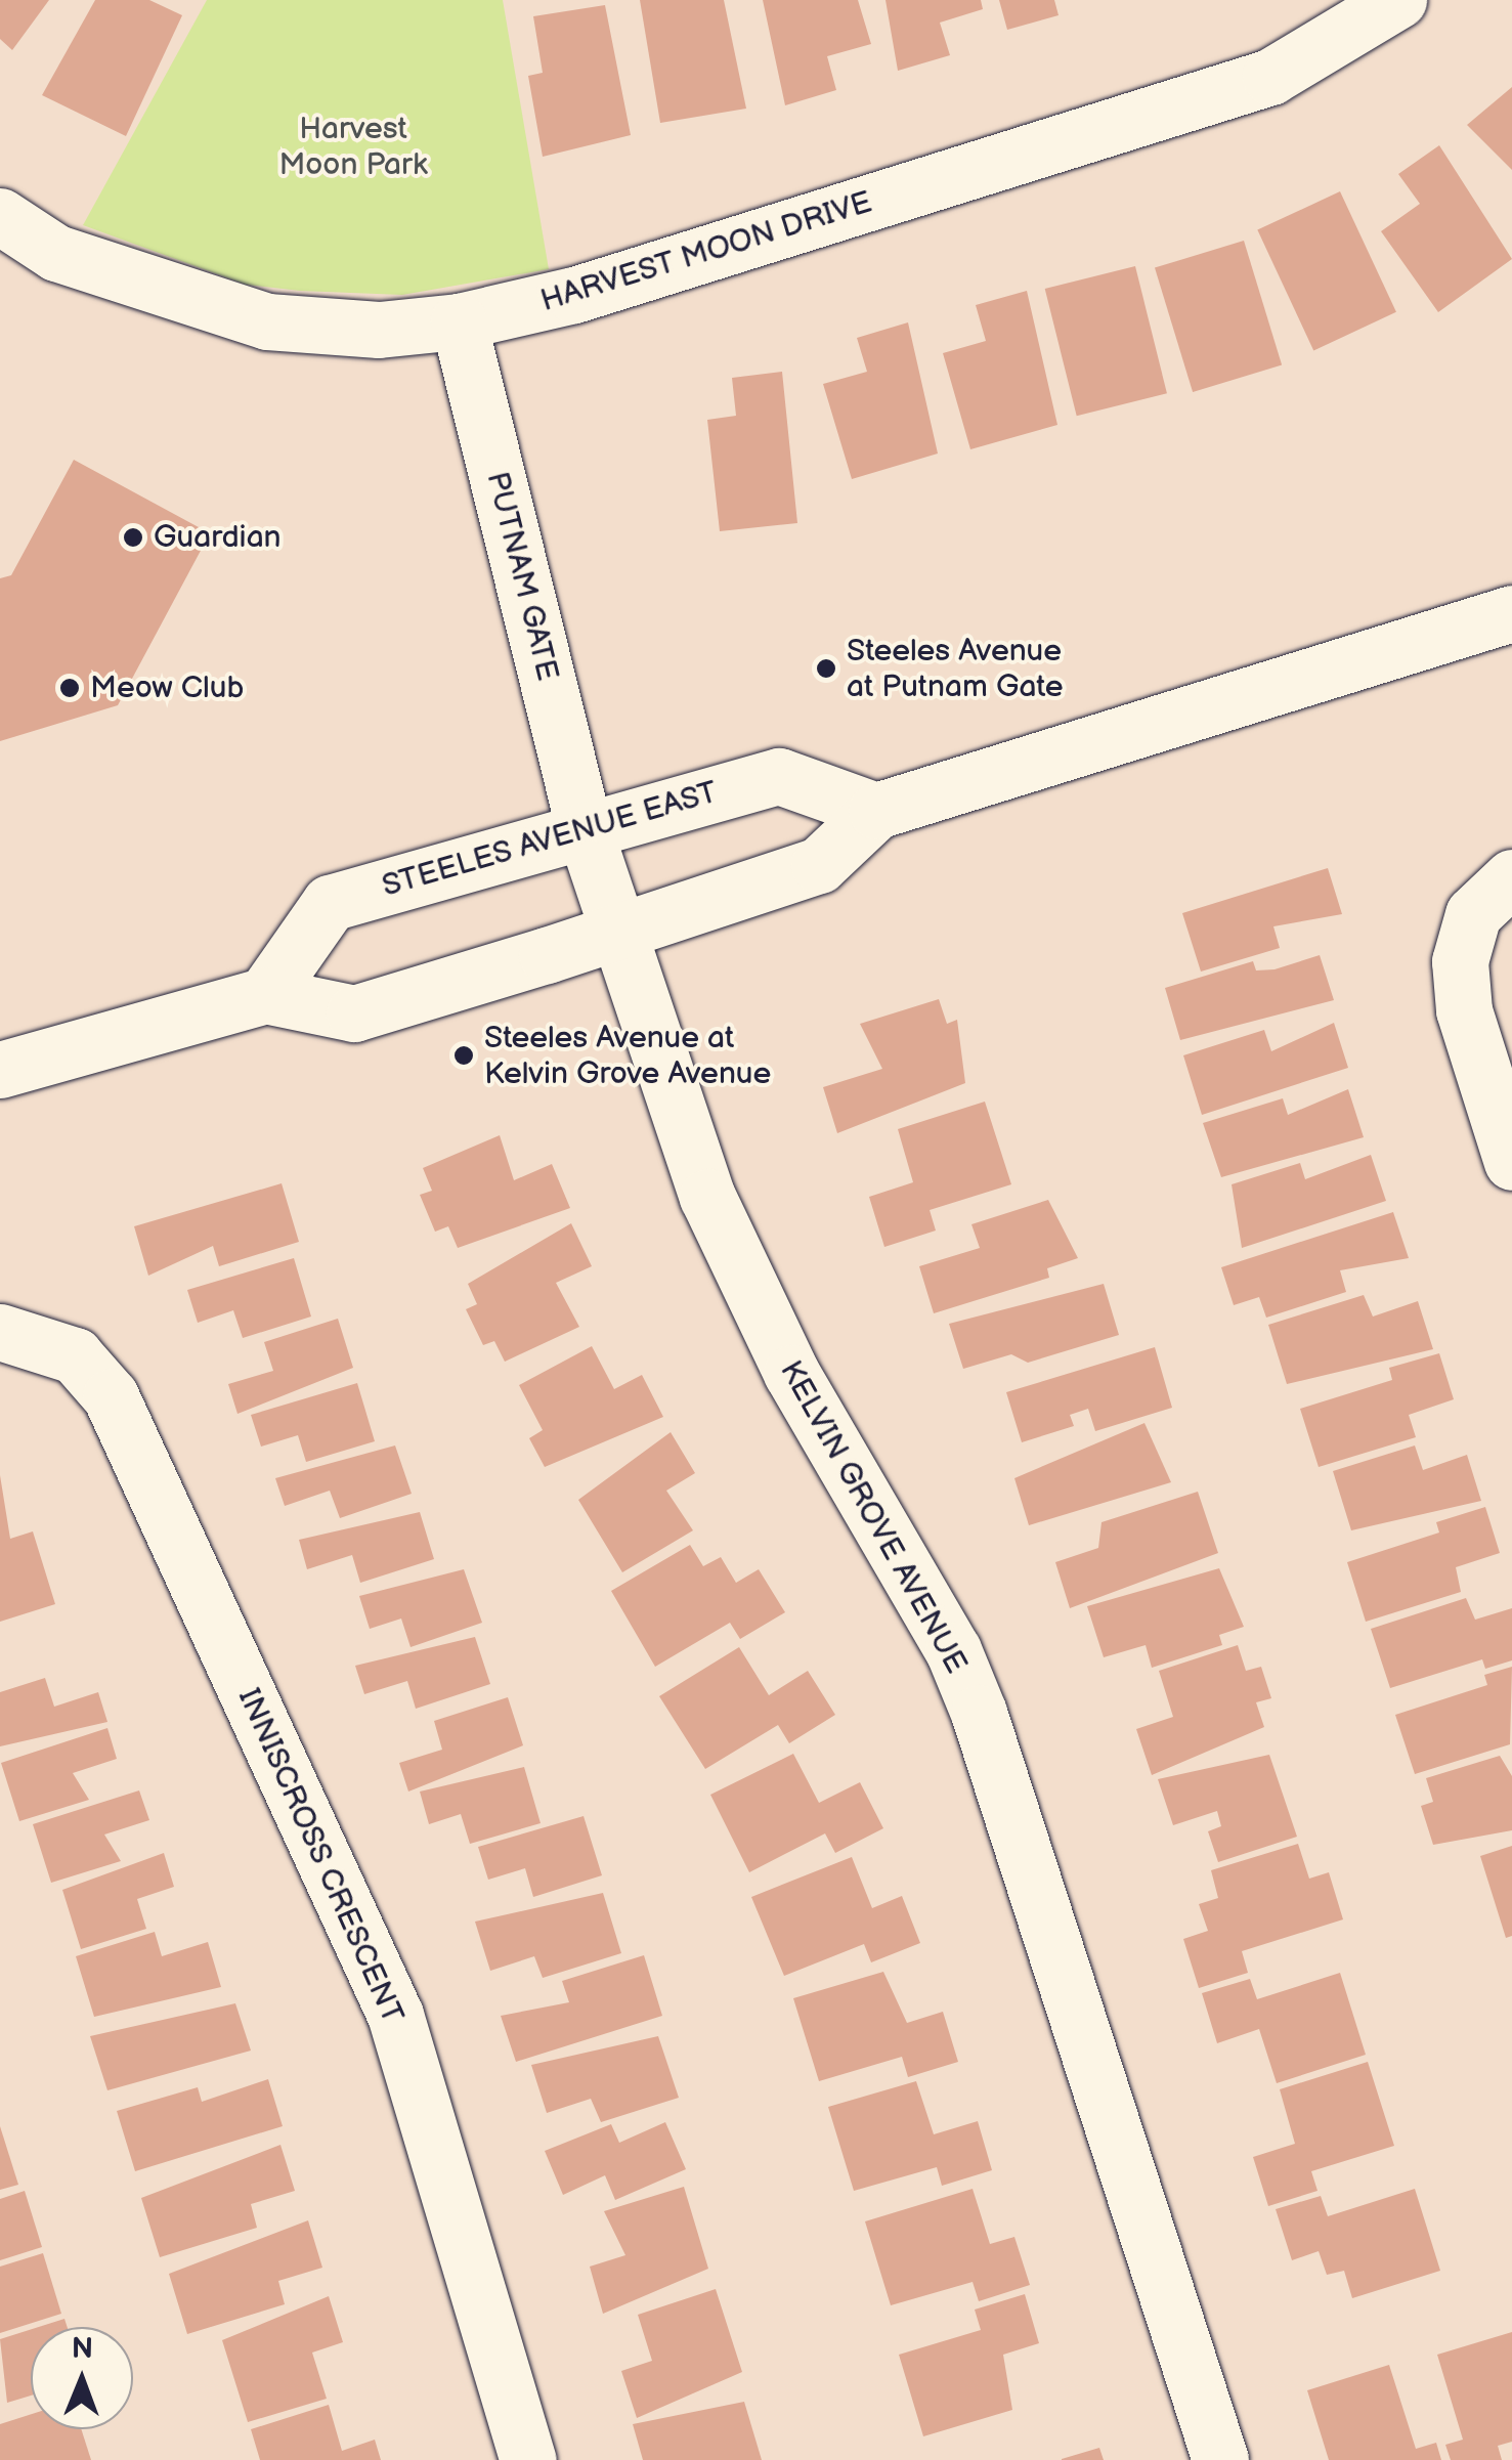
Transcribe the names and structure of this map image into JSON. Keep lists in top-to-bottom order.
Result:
{
  "streets": {
    "street": [
      "HARVEST MOON DRIVE",
      "PUTNAM GATE",
      "STEELES AVENUE EAST",
      "KELVIN GROVE AVENUE",
      "INNISCROSS CRESCENT"
    ]
  },
  "crossings": [
    ["HARVEST MOON DRIVE", "PUTNAM GATE"],
    ["PUTNAM GATE", "STEELES AVENUE EAST"],
    ["PUTNAM GATE", "KELVIN GROVE AVENUE"]
  ],
  "parks": ["Harvest Moon Park"],
  "places": [
    "Guardian",
    "Steeles Avenue at Putnam Gate",
    "Meow Club",
    "Steeles Avenue at Kelvin Grove Avenue"
  ],
  "north": "top"
}
